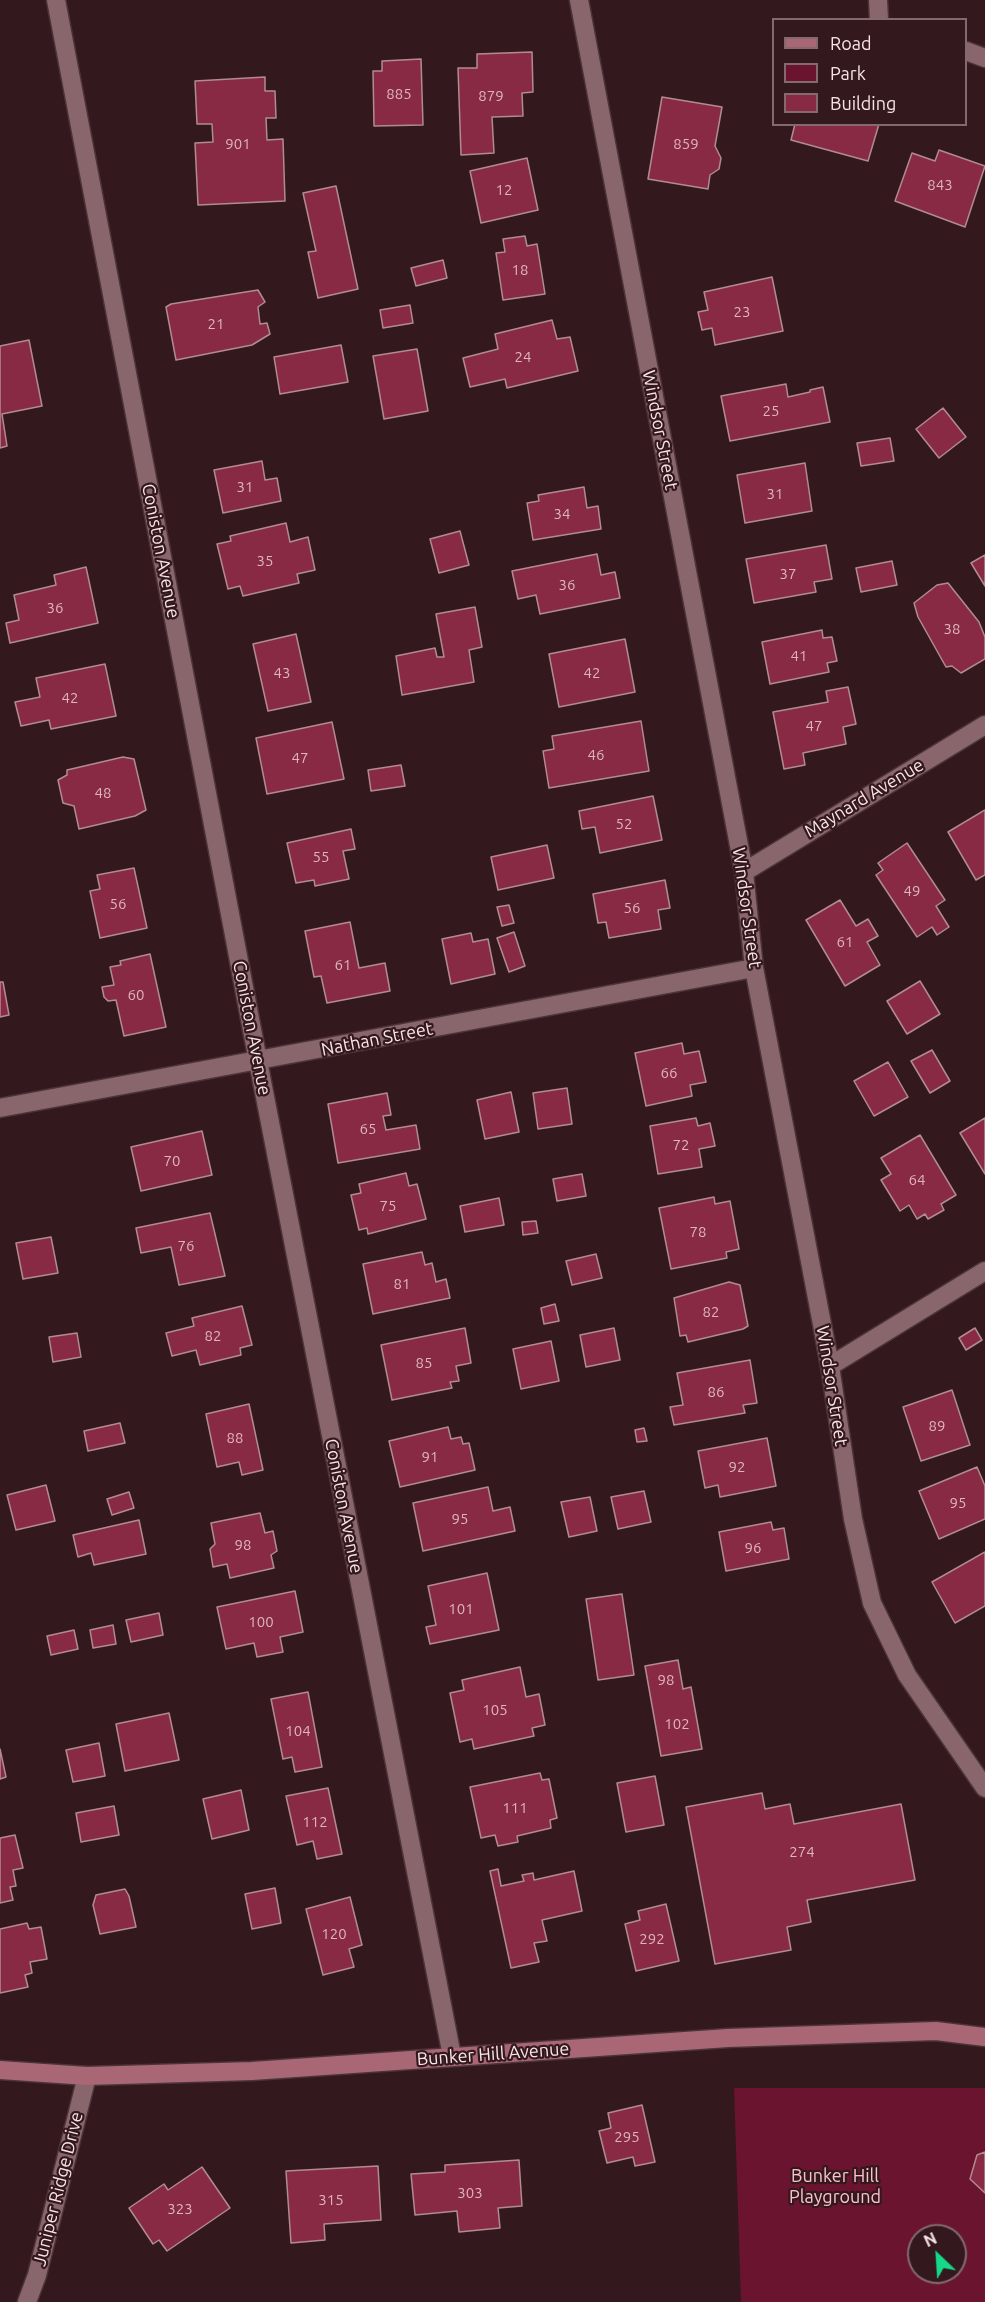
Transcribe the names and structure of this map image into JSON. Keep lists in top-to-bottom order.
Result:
{
  "streets": {
    "main road": ["Bunker Hill Avenue"],
    "street": [
      "Windsor Street",
      "Coniston Avenue",
      "Maynard Avenue",
      "Nathan Street",
      "Juniper Ridge Drive"
    ]
  },
  "crossings": [
    ["Windsor Street", "Maynard Avenue"],
    ["Windsor Street", "Nathan Street"],
    ["Coniston Avenue", "Nathan Street"],
    ["Coniston Avenue", "Bunker Hill Avenue"],
    ["Bunker Hill Avenue", "Juniper Ridge Drive"]
  ],
  "parks": ["Bunker Hill Playground"],
  "house_numbers": [
    "885",
    "879",
    "901",
    "859",
    "843",
    "12",
    "18",
    "23",
    "21",
    "24",
    "25",
    "31",
    "31",
    "34",
    "35",
    "37",
    "36",
    "36",
    "38",
    "41",
    "43",
    "42",
    "42",
    "47",
    "46",
    "47",
    "48",
    "52",
    "55",
    "49",
    "56",
    "56",
    "61",
    "61",
    "60",
    "66",
    "65",
    "72",
    "70",
    "64",
    "75",
    "78",
    "76",
    "81",
    "82",
    "82",
    "85",
    "86",
    "89",
    "88",
    "91",
    "92",
    "95",
    "95",
    "98",
    "96",
    "101",
    "100",
    "98",
    "105",
    "102",
    "104",
    "111",
    "112",
    "274",
    "120",
    "292",
    "295",
    "303",
    "315",
    "323"
  ],
  "legend": ["Road", "Park", "Building"],
  "north": "top left"
}
